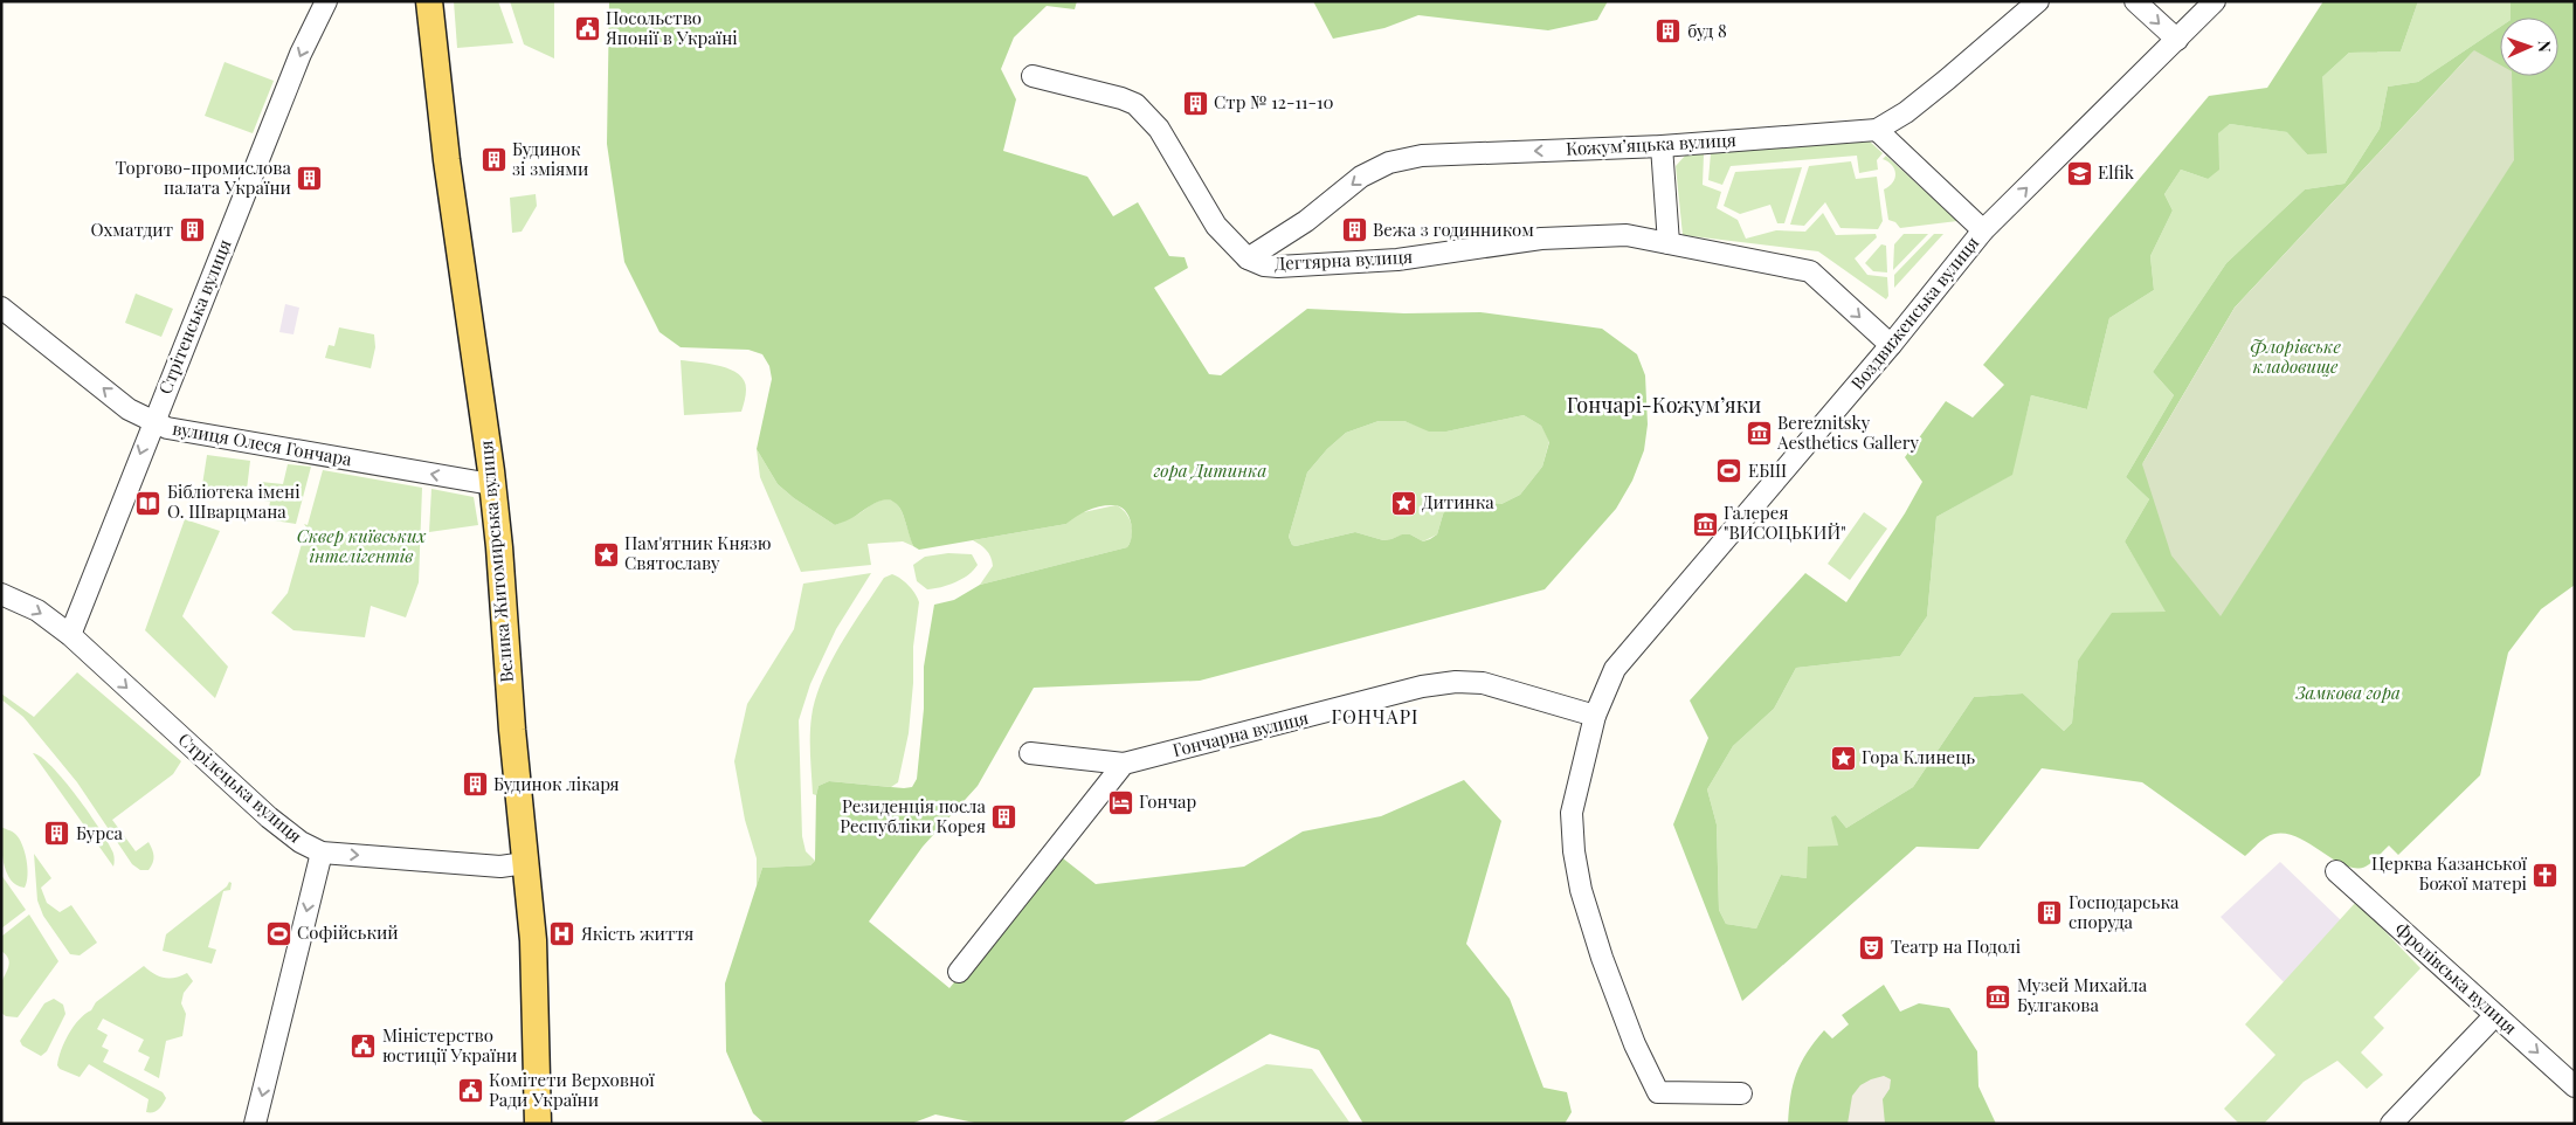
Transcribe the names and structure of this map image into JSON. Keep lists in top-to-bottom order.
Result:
{
  "streets": {
    "main road": ["Велика Житомирська вулиця"],
    "street": [
      "Кожумʼяцька вулиця",
      "Дегтярна вулиця",
      "Воздвиженська вулиця",
      "Стрітенська вулиця",
      "вулиця Олеся Гончара",
      "Гончарна вулиця",
      "Стрілецька вулиця",
      "Фролівська вулиця"
    ]
  },
  "crossings": [
    ["Кожумʼяцька вулиця", "Дегтярна вулиця"],
    ["Дегтярна вулиця", "Воздвиженська вулиця"],
    ["Воздвиженська вулиця", "Гончарна вулиця"],
    ["Стрітенська вулиця", "вулиця Олеся Гончара"],
    ["Стрітенська вулиця", "Стрілецька вулиця"],
    ["вулиця Олеся Гончара", "Велика Житомирська вулиця"],
    ["Велика Житомирська вулиця", "Стрілецька вулиця"]
  ],
  "one_way": [
    "Кожумʼяцька вулиця",
    "Стрітенська вулиця",
    "вулиця Олеся Гончара",
    "Стрілецька вулиця"
  ],
  "districts": ["Гончарі-Кожумʼяки", "ГОНЧАРІ"],
  "parks": [
    "Флорівське кладовище",
    "гора Дитинка",
    "Сквер київських інтелігентів",
    "Замкова гора"
  ],
  "places": {
    "public building": ["Посольство Японії в Україні", "Міністерство юстиції України", "Комітети Верховної Ради України"],
    "building": [
      "буд 8",
      "Стр № 12-11-10",
      "Будинок зі зміями",
      "Торгово-промислова палата України",
      "Охматдит",
      "Вежа з годинником",
      "Будинок лікаря",
      "Резиденція посла Республіки Корея",
      "Бурса",
      "Господарська споруда"
    ],
    "school or university": ["Elfik"],
    "museum": ["Bereznitsky Aesthetics Gallery", "Галерея \"ВИСОЦЬКИЙ\"", "Музей Михайла Булгакова"],
    "sports": ["ЕБШ", "Софійський"],
    "library": ["Бібліотека імені О. Шварцмана"],
    "place": ["Дитинка", "Пам'ятник Князю Святославу", "Гора Клинець"],
    "hotel": ["Гончар"],
    "church": ["Церква Казанської Божої матері"],
    "hospital": ["Якість життя"],
    "theatre": ["Театр на Подолі"]
  },
  "north": "right"
}
